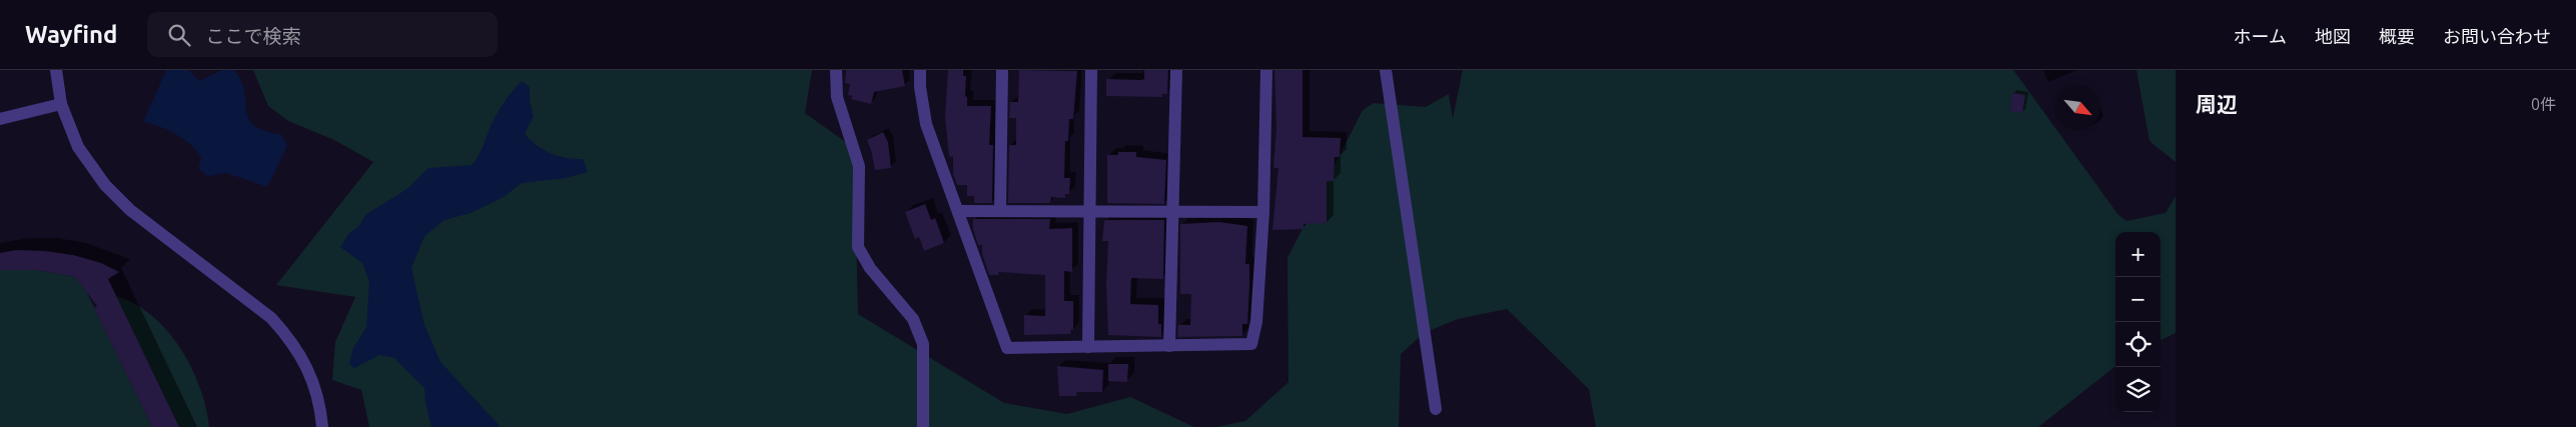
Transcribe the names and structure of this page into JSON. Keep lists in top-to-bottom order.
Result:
{
  "north": "bottom right",
  "page": {
    "header": "Wayfind",
    "search": "ここで検索",
    "nav": [
      "ホーム",
      "地図",
      "概要",
      "お問い合わせ"
    ],
    "heading": ["周辺", "0件"],
    "map_buttons": ["+", "−"]
  }
}
